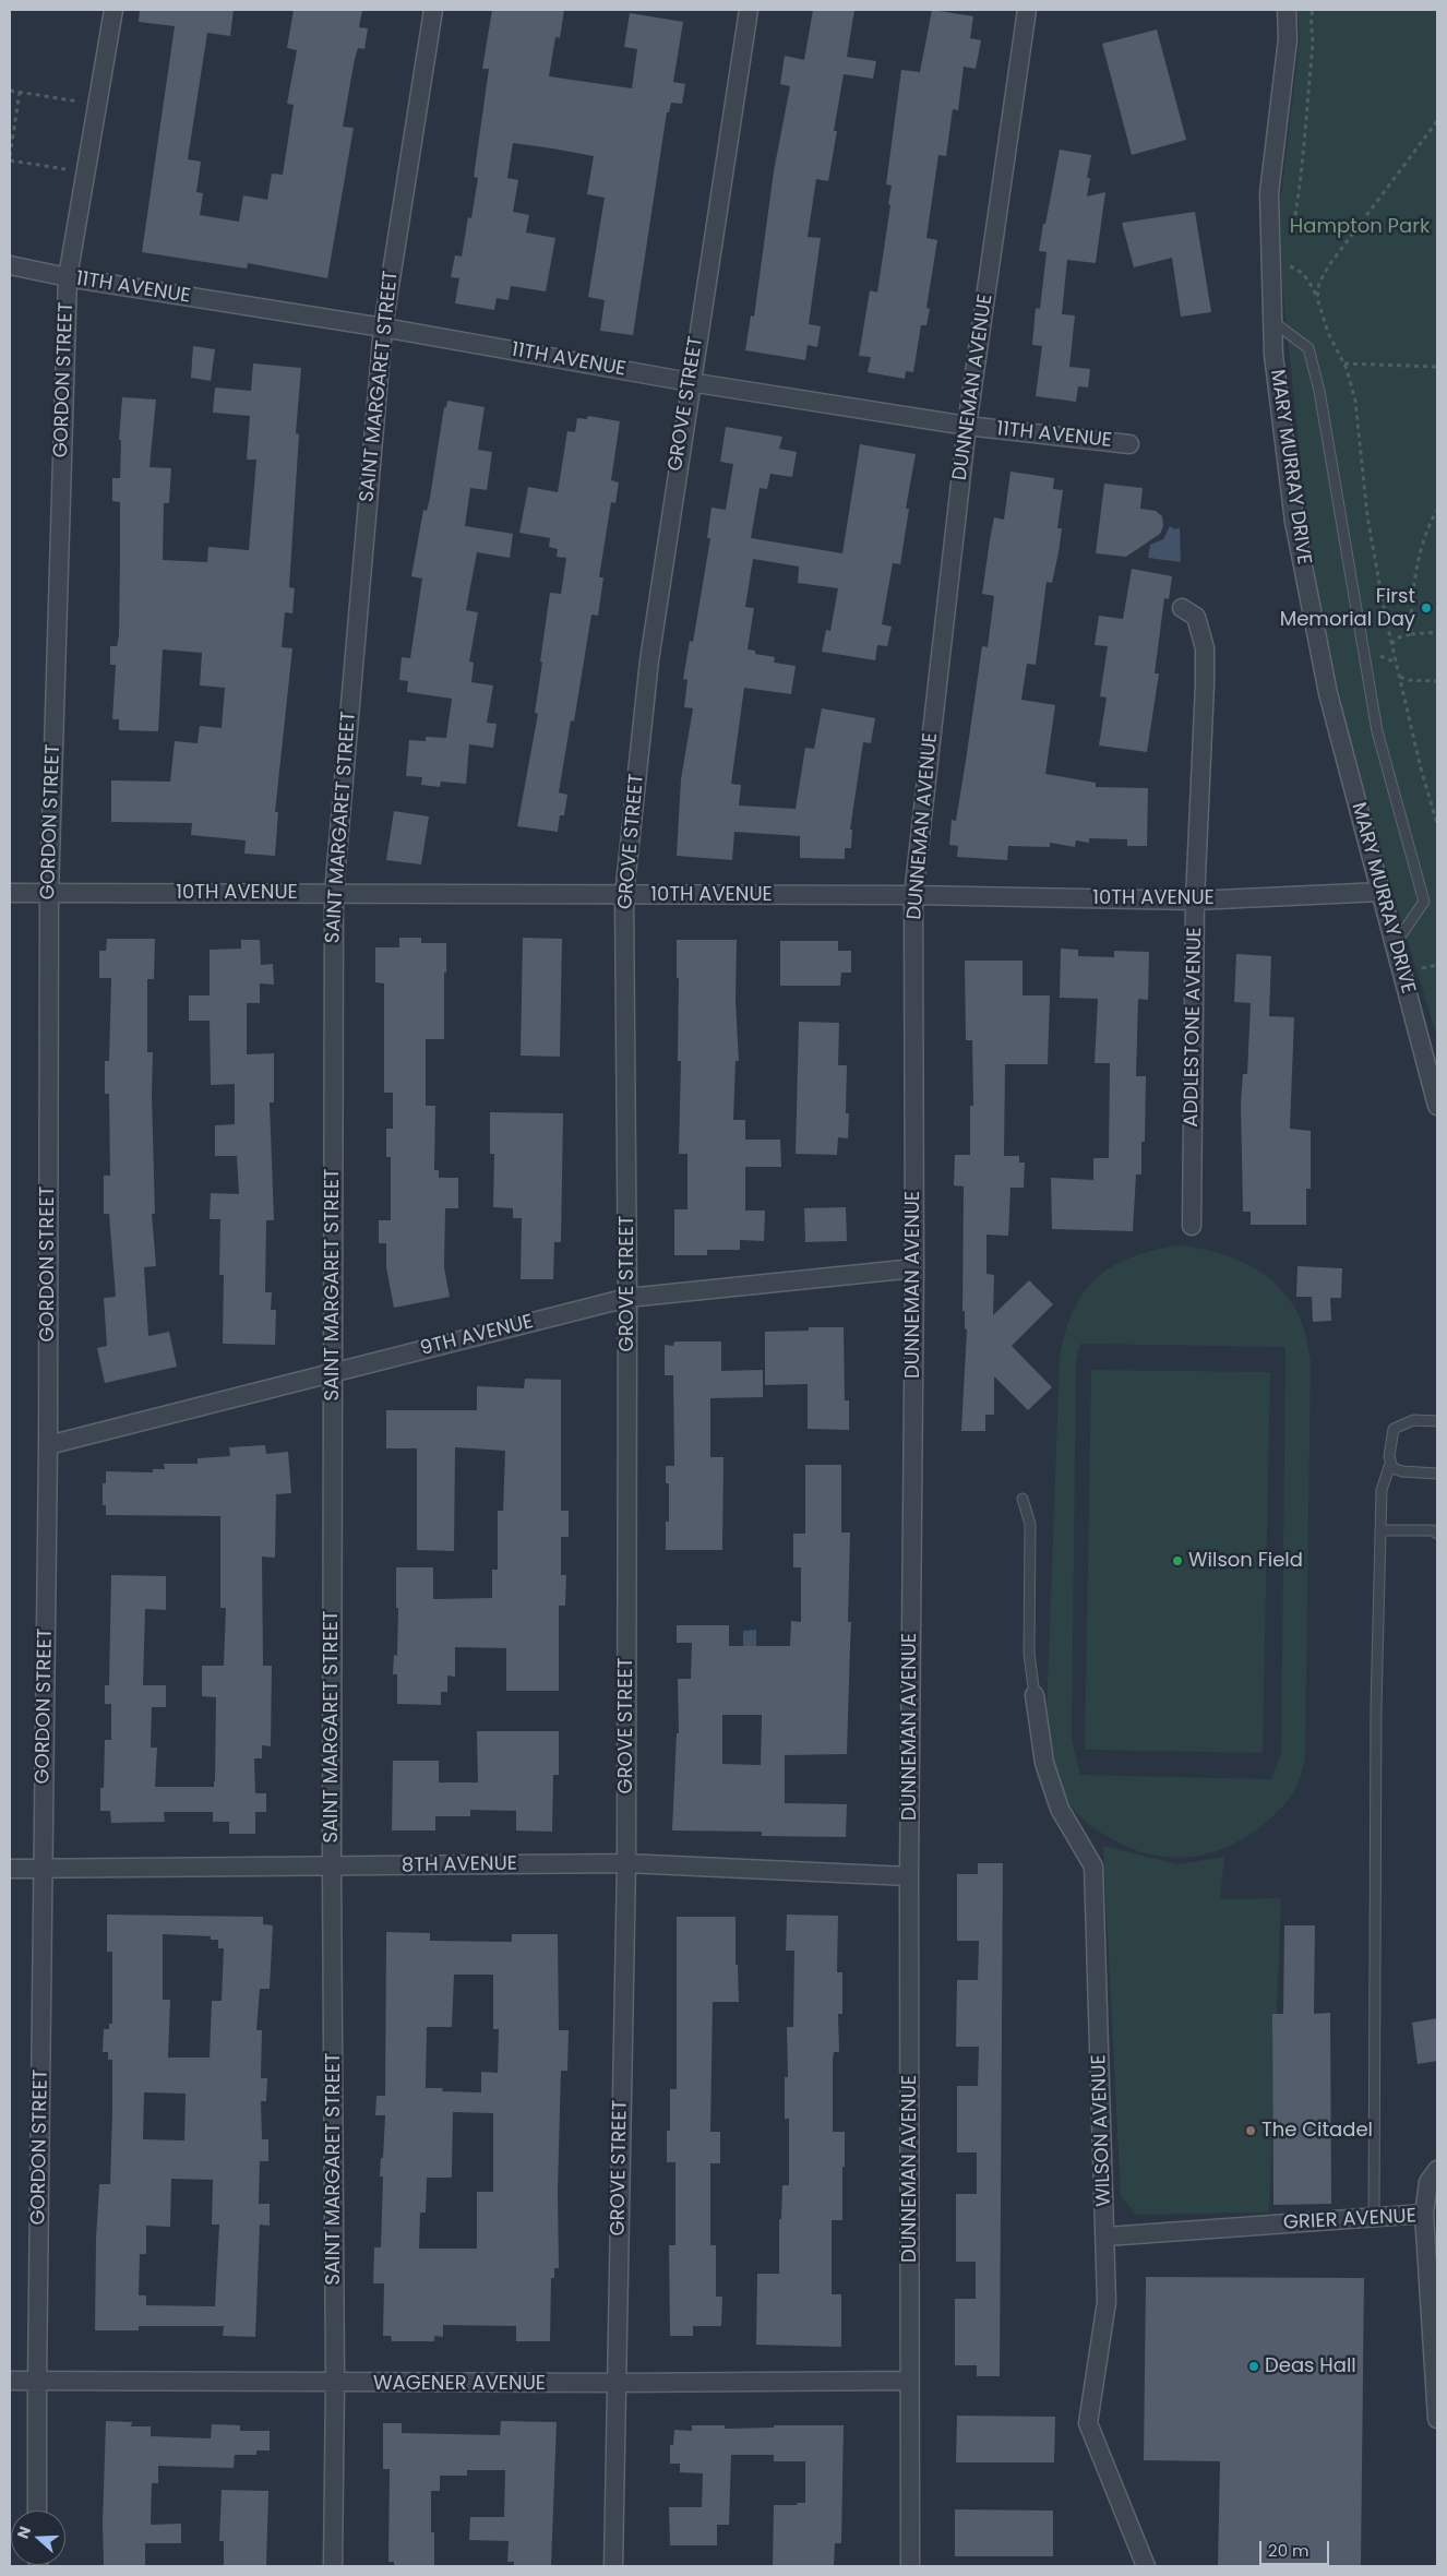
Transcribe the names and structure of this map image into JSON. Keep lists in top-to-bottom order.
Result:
{
  "streets": {
    "street": [
      "11TH AVENUE",
      "GORDON STREET",
      "SAINT MARGARET STREET",
      "DUNNEMAN AVENUE",
      "GROVE STREET",
      "MARY MURRAY DRIVE",
      "10TH AVENUE",
      "ADDLESTONE AVENUE",
      "9TH AVENUE",
      "8TH AVENUE",
      "WILSON AVENUE",
      "GRIER AVENUE",
      "WAGENER AVENUE"
    ]
  },
  "crossings": [
    ["11TH AVENUE", "GORDON STREET"],
    ["11TH AVENUE", "SAINT MARGARET STREET"],
    ["11TH AVENUE", "DUNNEMAN AVENUE"],
    ["11TH AVENUE", "GROVE STREET"],
    ["GORDON STREET", "10TH AVENUE"],
    ["GORDON STREET", "9TH AVENUE"],
    ["GORDON STREET", "8TH AVENUE"],
    ["GORDON STREET", "WAGENER AVENUE"],
    ["SAINT MARGARET STREET", "10TH AVENUE"],
    ["SAINT MARGARET STREET", "9TH AVENUE"],
    ["SAINT MARGARET STREET", "8TH AVENUE"],
    ["SAINT MARGARET STREET", "WAGENER AVENUE"],
    ["DUNNEMAN AVENUE", "10TH AVENUE"],
    ["DUNNEMAN AVENUE", "9TH AVENUE"],
    ["DUNNEMAN AVENUE", "8TH AVENUE"],
    ["DUNNEMAN AVENUE", "WAGENER AVENUE"],
    ["GROVE STREET", "10TH AVENUE"],
    ["GROVE STREET", "9TH AVENUE"],
    ["GROVE STREET", "8TH AVENUE"],
    ["GROVE STREET", "WAGENER AVENUE"],
    ["MARY MURRAY DRIVE", "10TH AVENUE"],
    ["10TH AVENUE", "ADDLESTONE AVENUE"],
    ["WILSON AVENUE", "GRIER AVENUE"]
  ],
  "parks": ["Hampton Park"],
  "places": [
    "First Memorial Day",
    "Wilson Field",
    "The Citadel",
    "Deas Hall"
  ],
  "scale_bar": "20 m",
  "north": "left"
}
